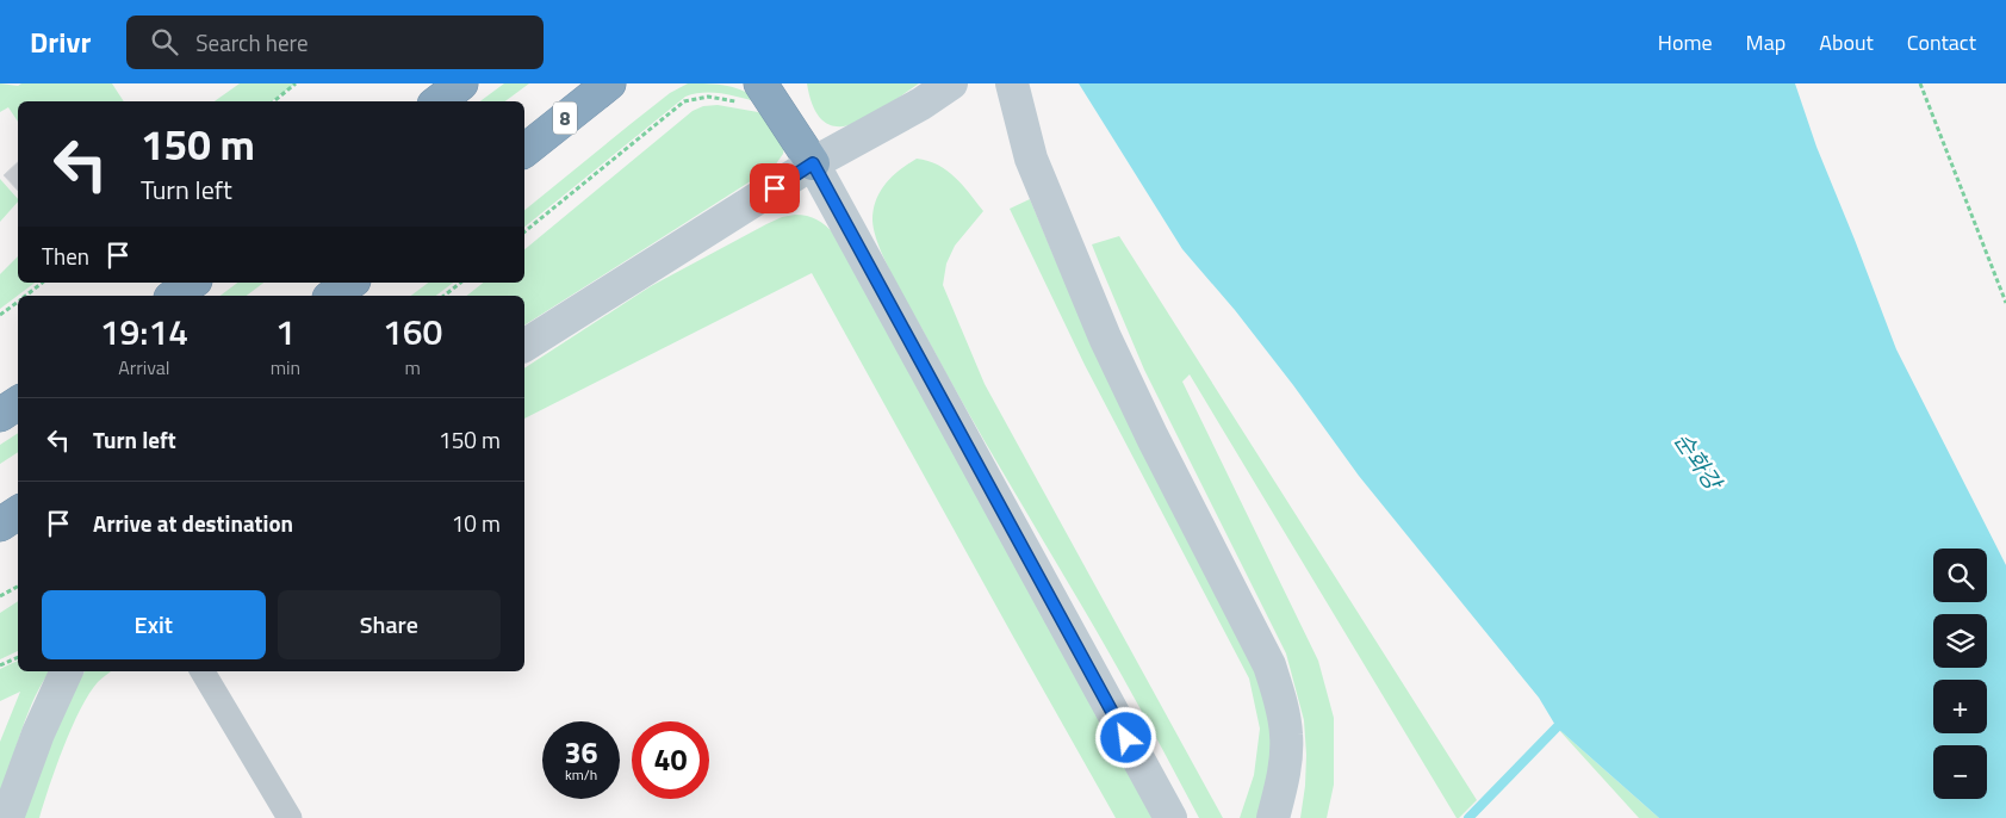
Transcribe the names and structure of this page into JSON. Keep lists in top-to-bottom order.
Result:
{
  "streets": {
    "highway": ["8"]
  },
  "water": ["순화강"],
  "page": {
    "header": "Drivr",
    "search": "Search here",
    "nav": [
      "Home",
      "Map",
      "About",
      "Contact"
    ],
    "turn": ["150 m", "Turn left"],
    "then": "Then",
    "eta": [
      "19:14",
      "Arrival",
      "1",
      "min",
      "160",
      "m"
    ],
    "list": [
      {
        "name": "Turn left",
        "value": "150 m"
      },
      {
        "name": "Arrive at destination",
        "value": "10 m"
      }
    ],
    "map_buttons": ["+", "−"],
    "buttons": ["Exit", "Share"],
    "speed": "36 km/h",
    "limit": "40"
  }
}
